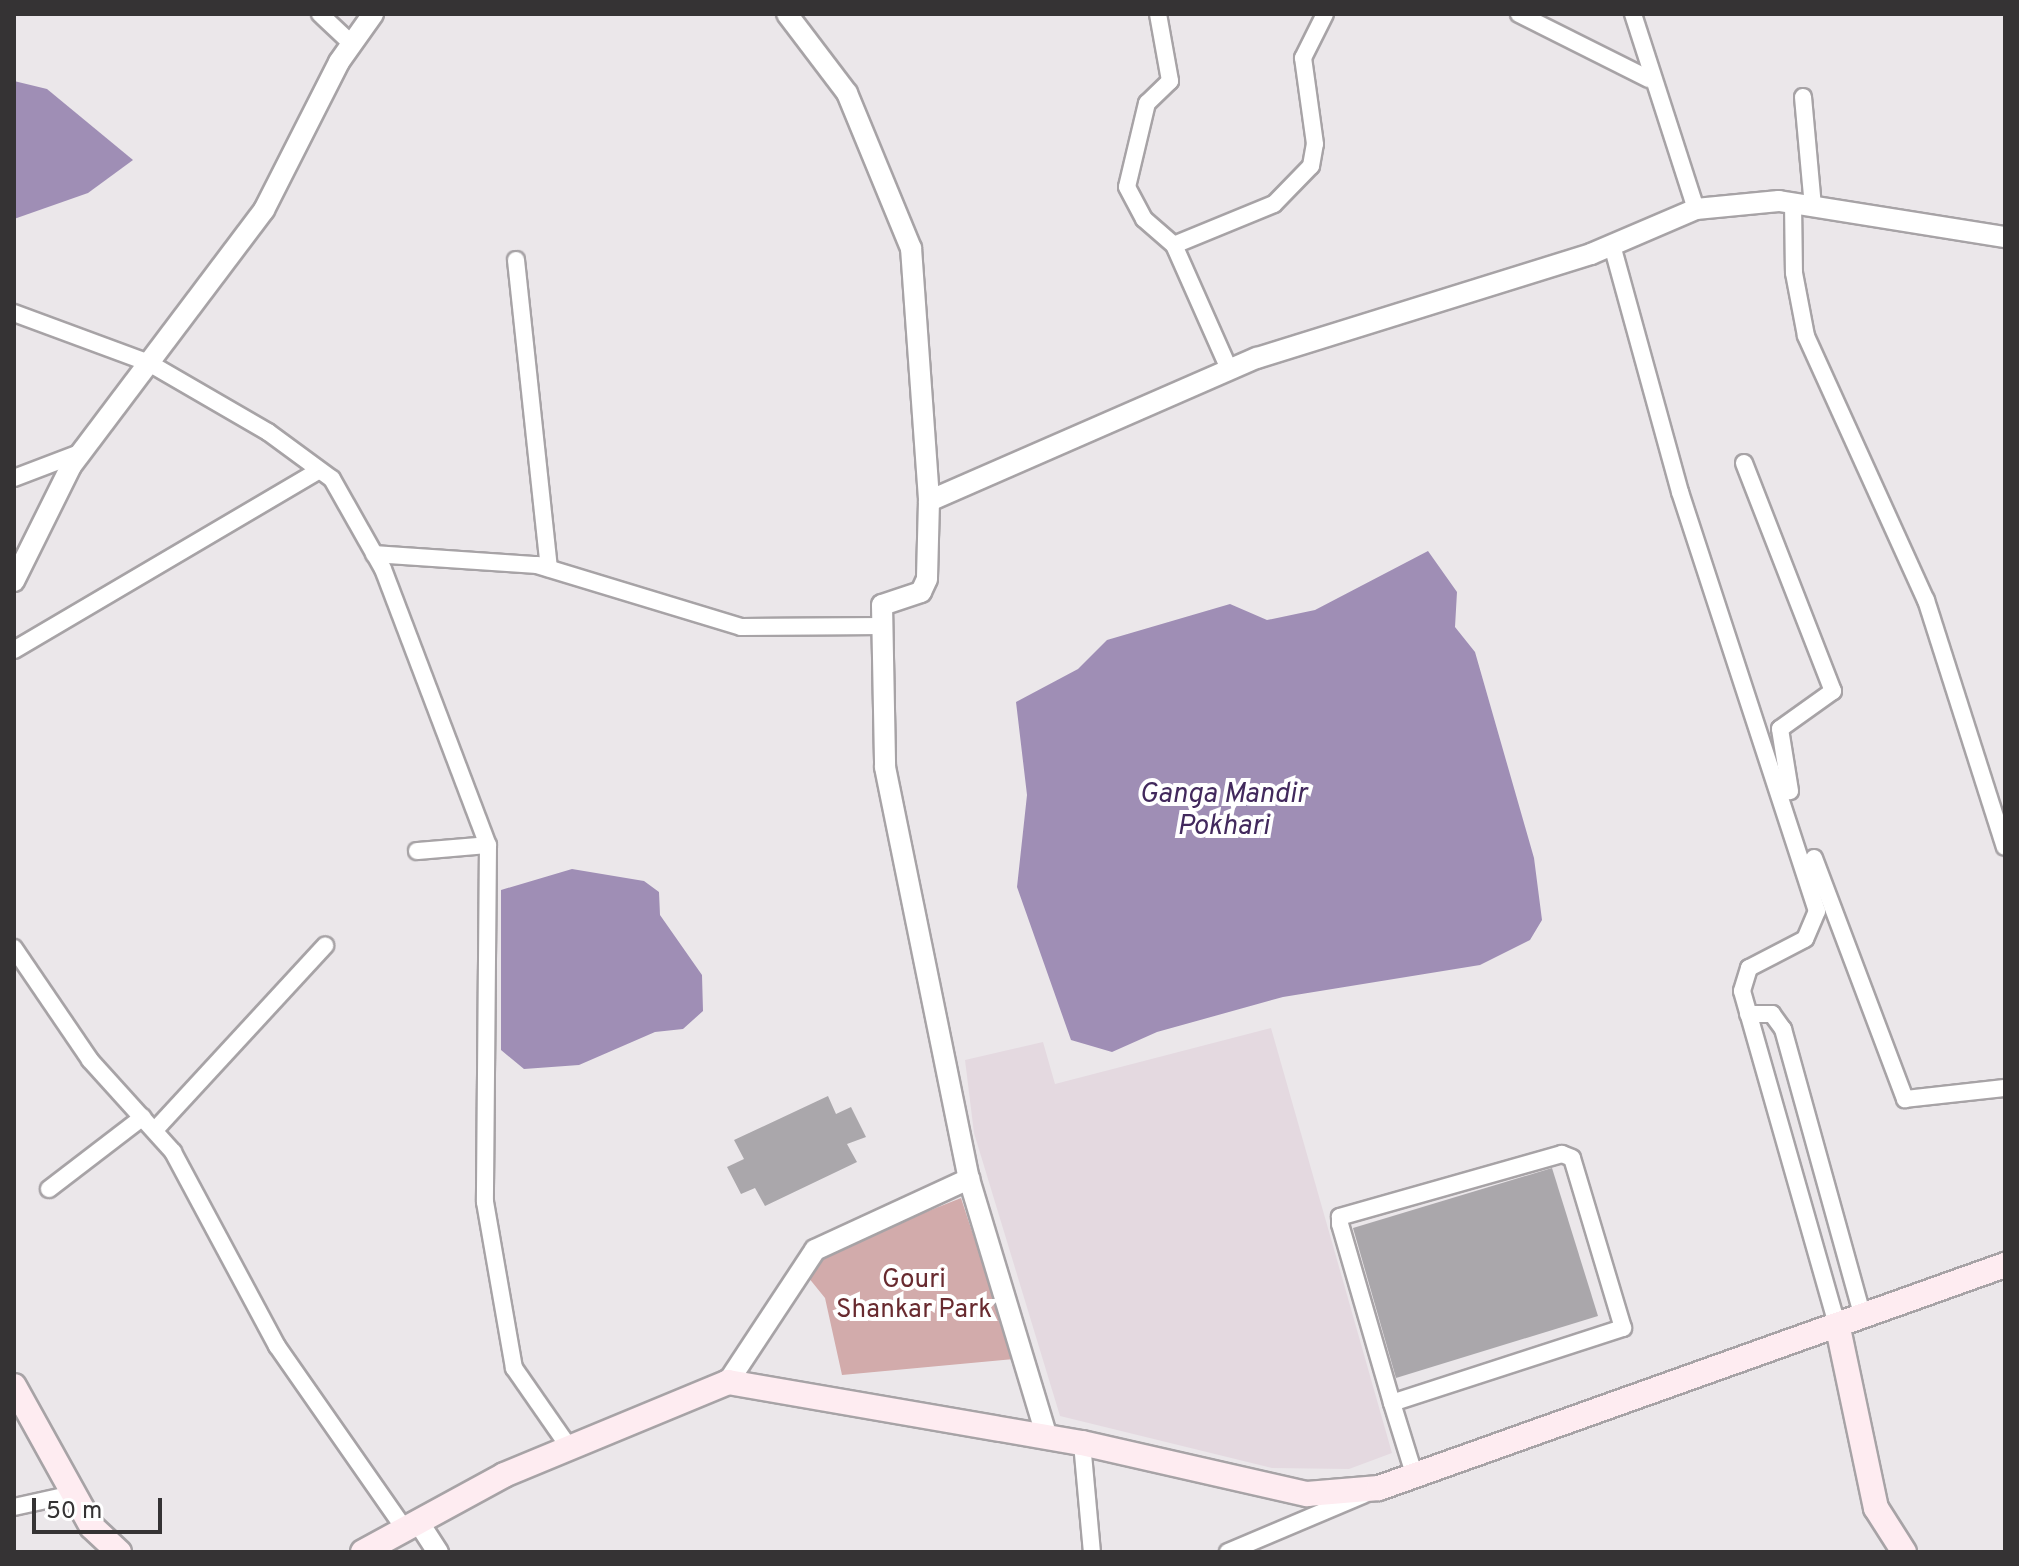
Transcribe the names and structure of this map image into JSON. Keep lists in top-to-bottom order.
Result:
{
  "water": ["Ganga Mandir Pokhari"],
  "parks": ["Gouri Shankar Park"],
  "scale_bar": "50 m"
}
